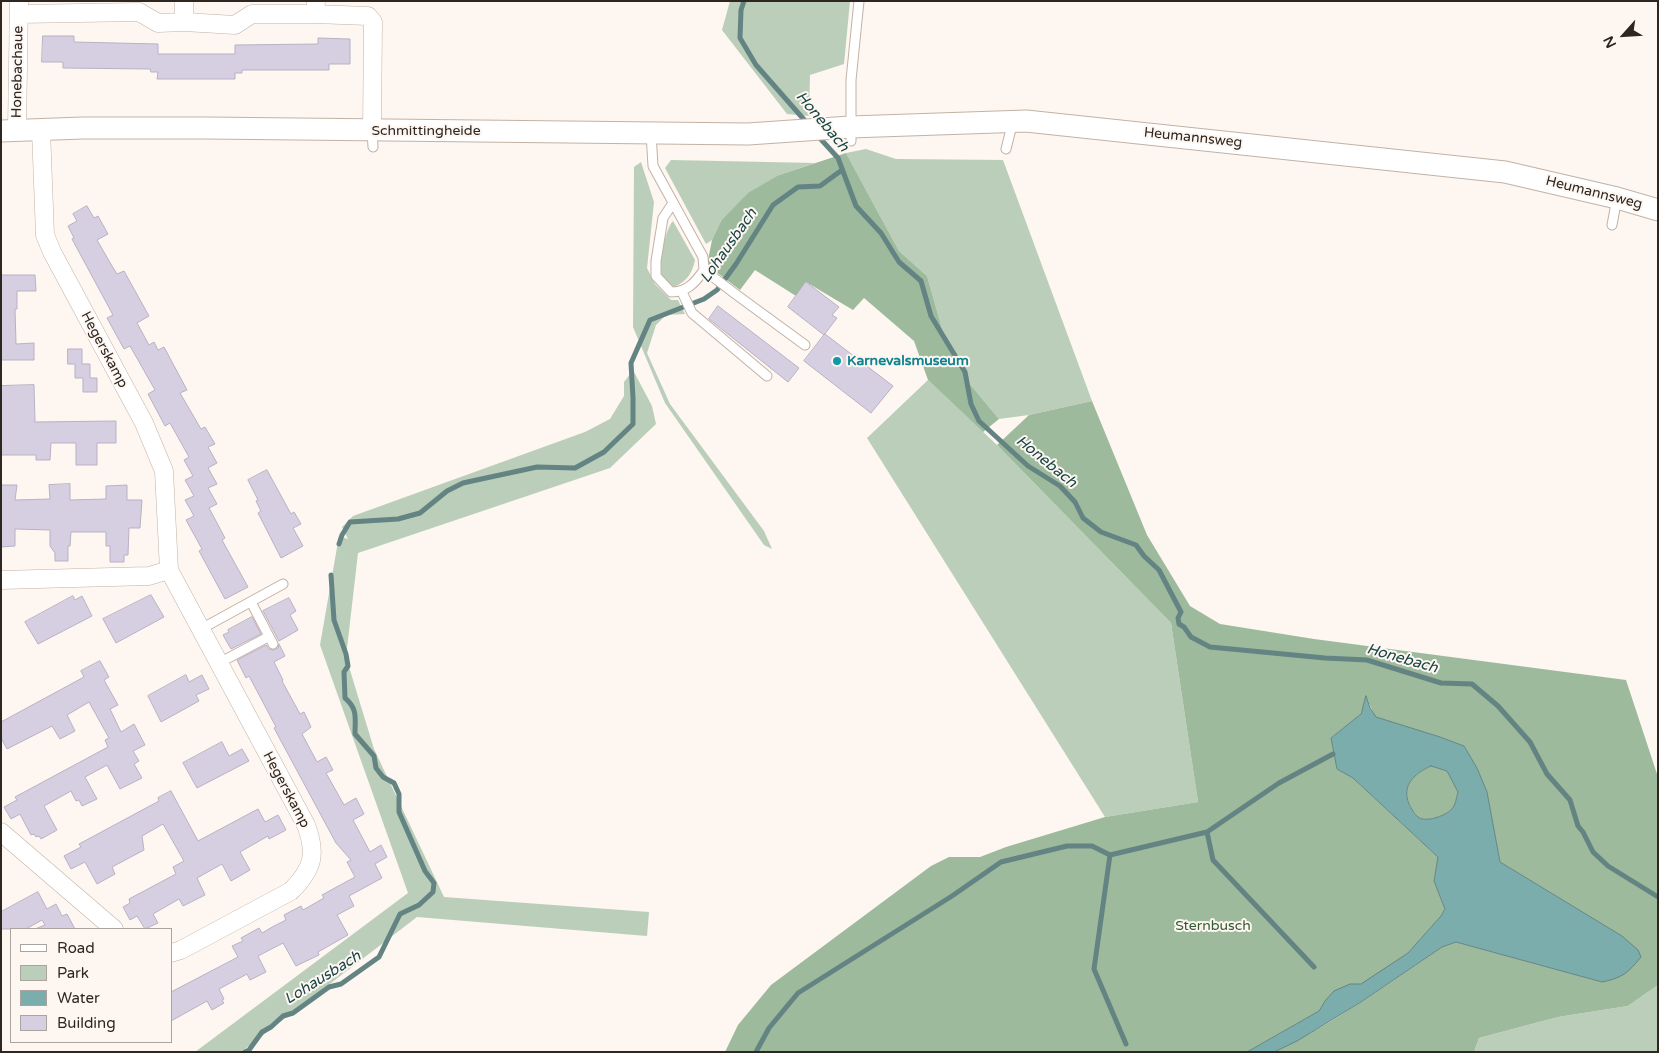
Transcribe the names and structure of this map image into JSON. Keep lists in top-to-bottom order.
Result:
{
  "streets": {
    "street": [
      "Honebachaue",
      "Schmittingheide",
      "Heumannsweg",
      "Hegerskamp"
    ]
  },
  "crossings": [
    ["Honebachaue", "Schmittingheide"],
    ["Schmittingheide", "Heumannsweg"],
    ["Schmittingheide", "Hegerskamp"]
  ],
  "water": ["Honebach", "Lohausbach"],
  "parks": ["Sternbusch"],
  "places": ["Karnevalsmuseum"],
  "legend": [
    "Road",
    "Park",
    "Water",
    "Building"
  ],
  "north": "bottom left"
}
